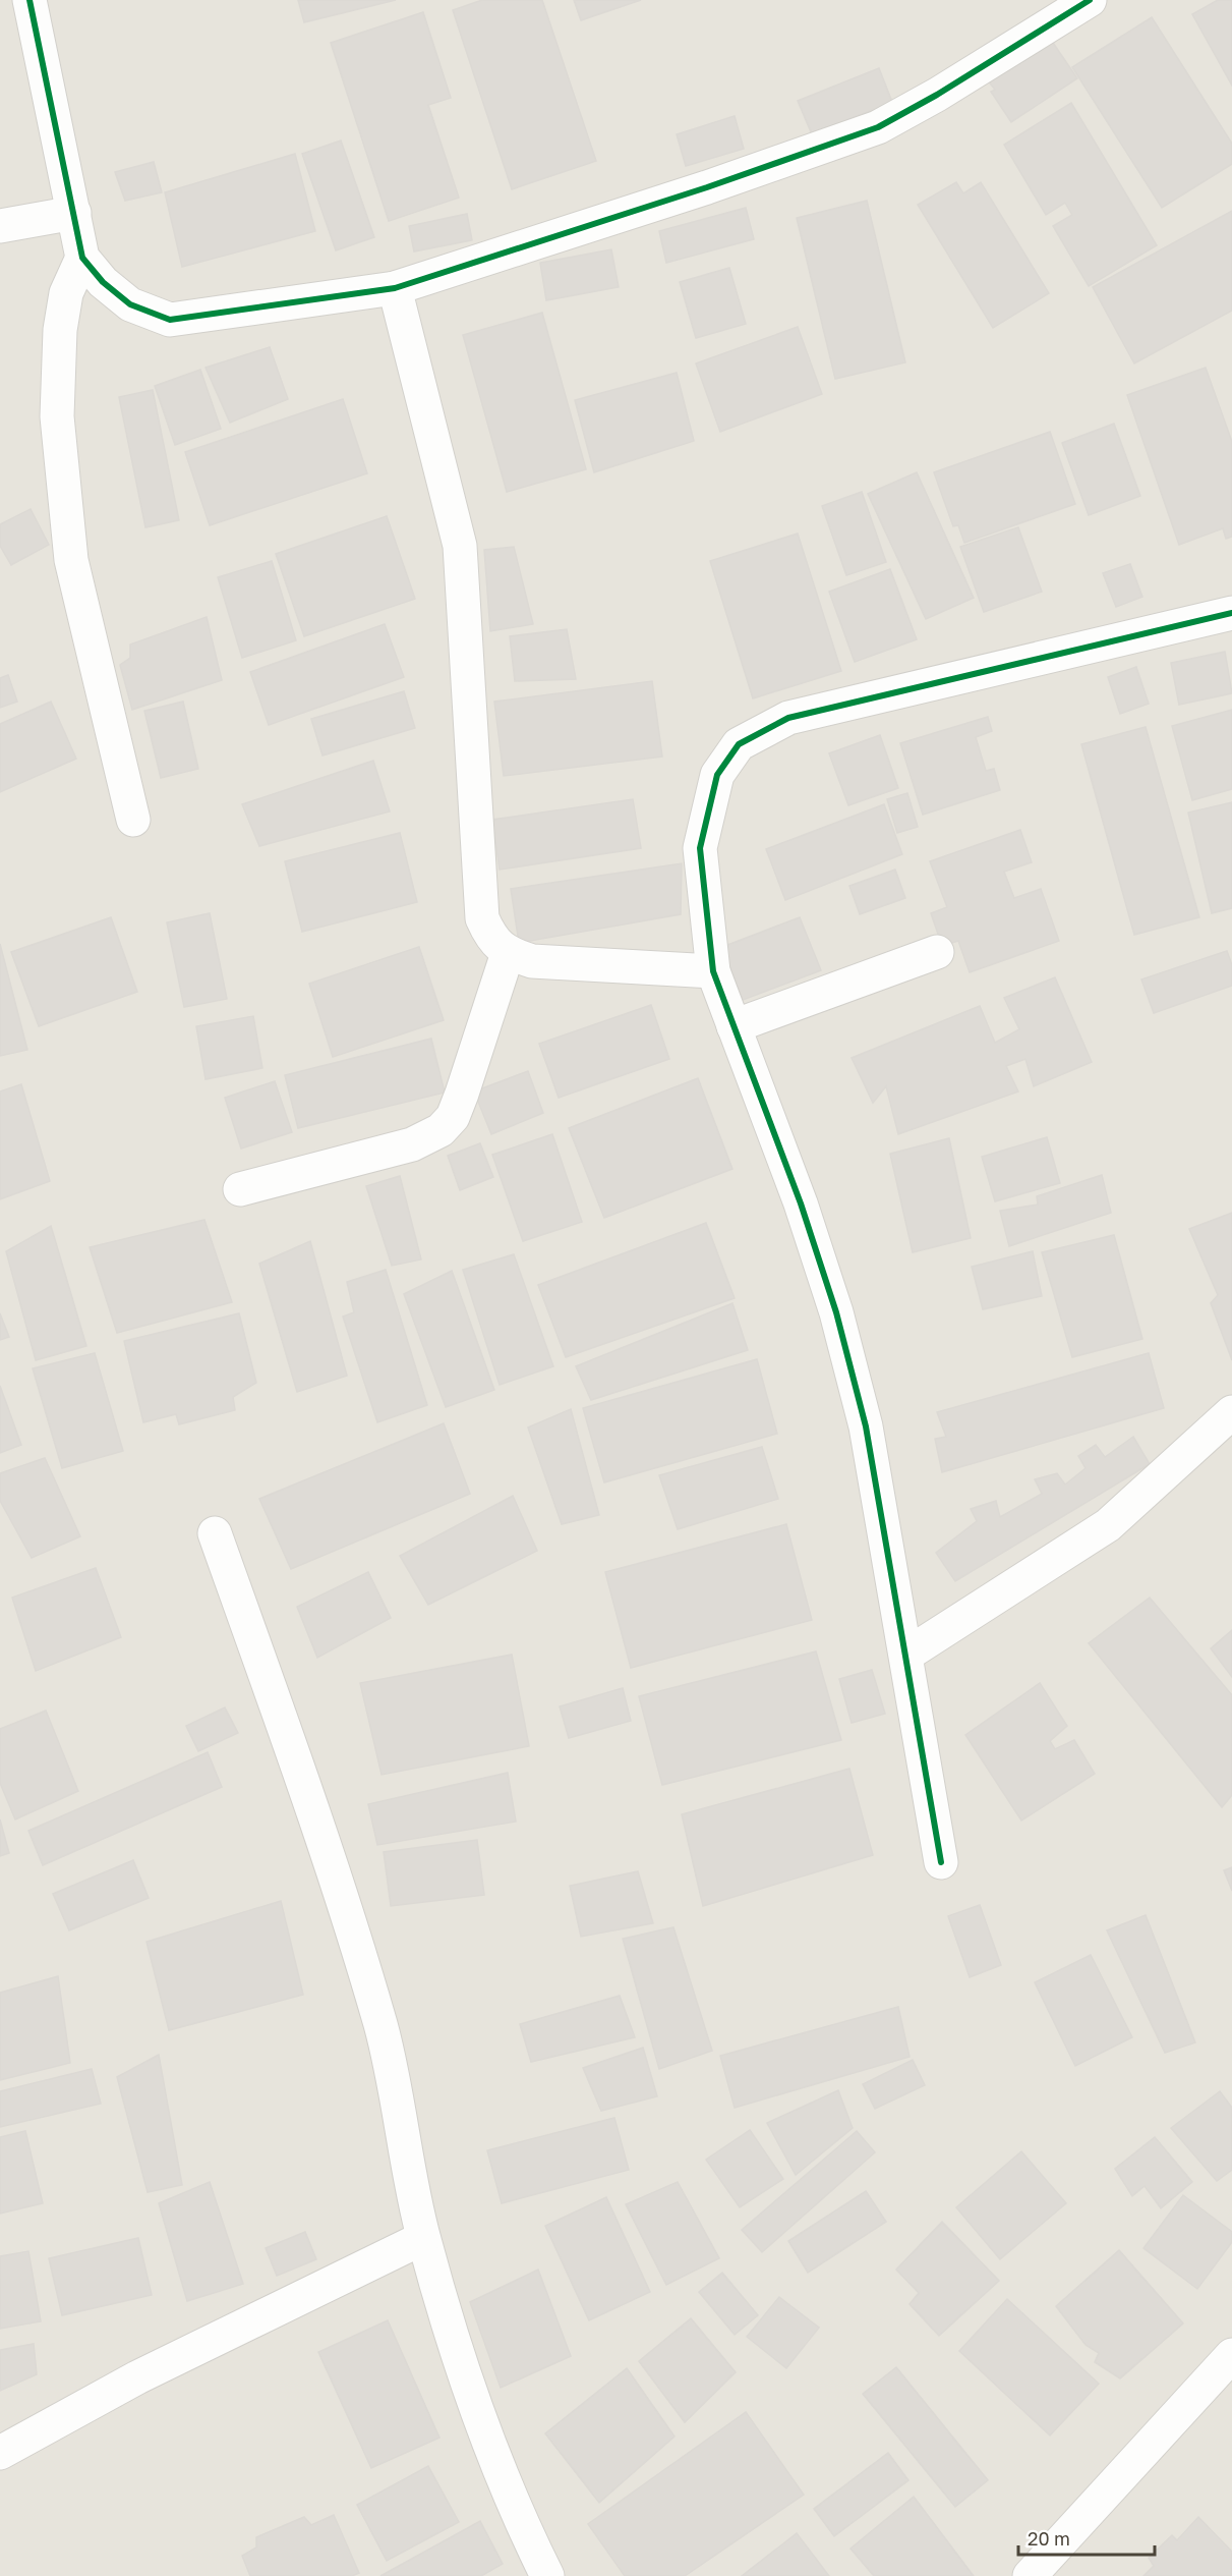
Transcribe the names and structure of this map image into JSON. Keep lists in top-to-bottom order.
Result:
{
  "scale_bar": "20 m"
}
